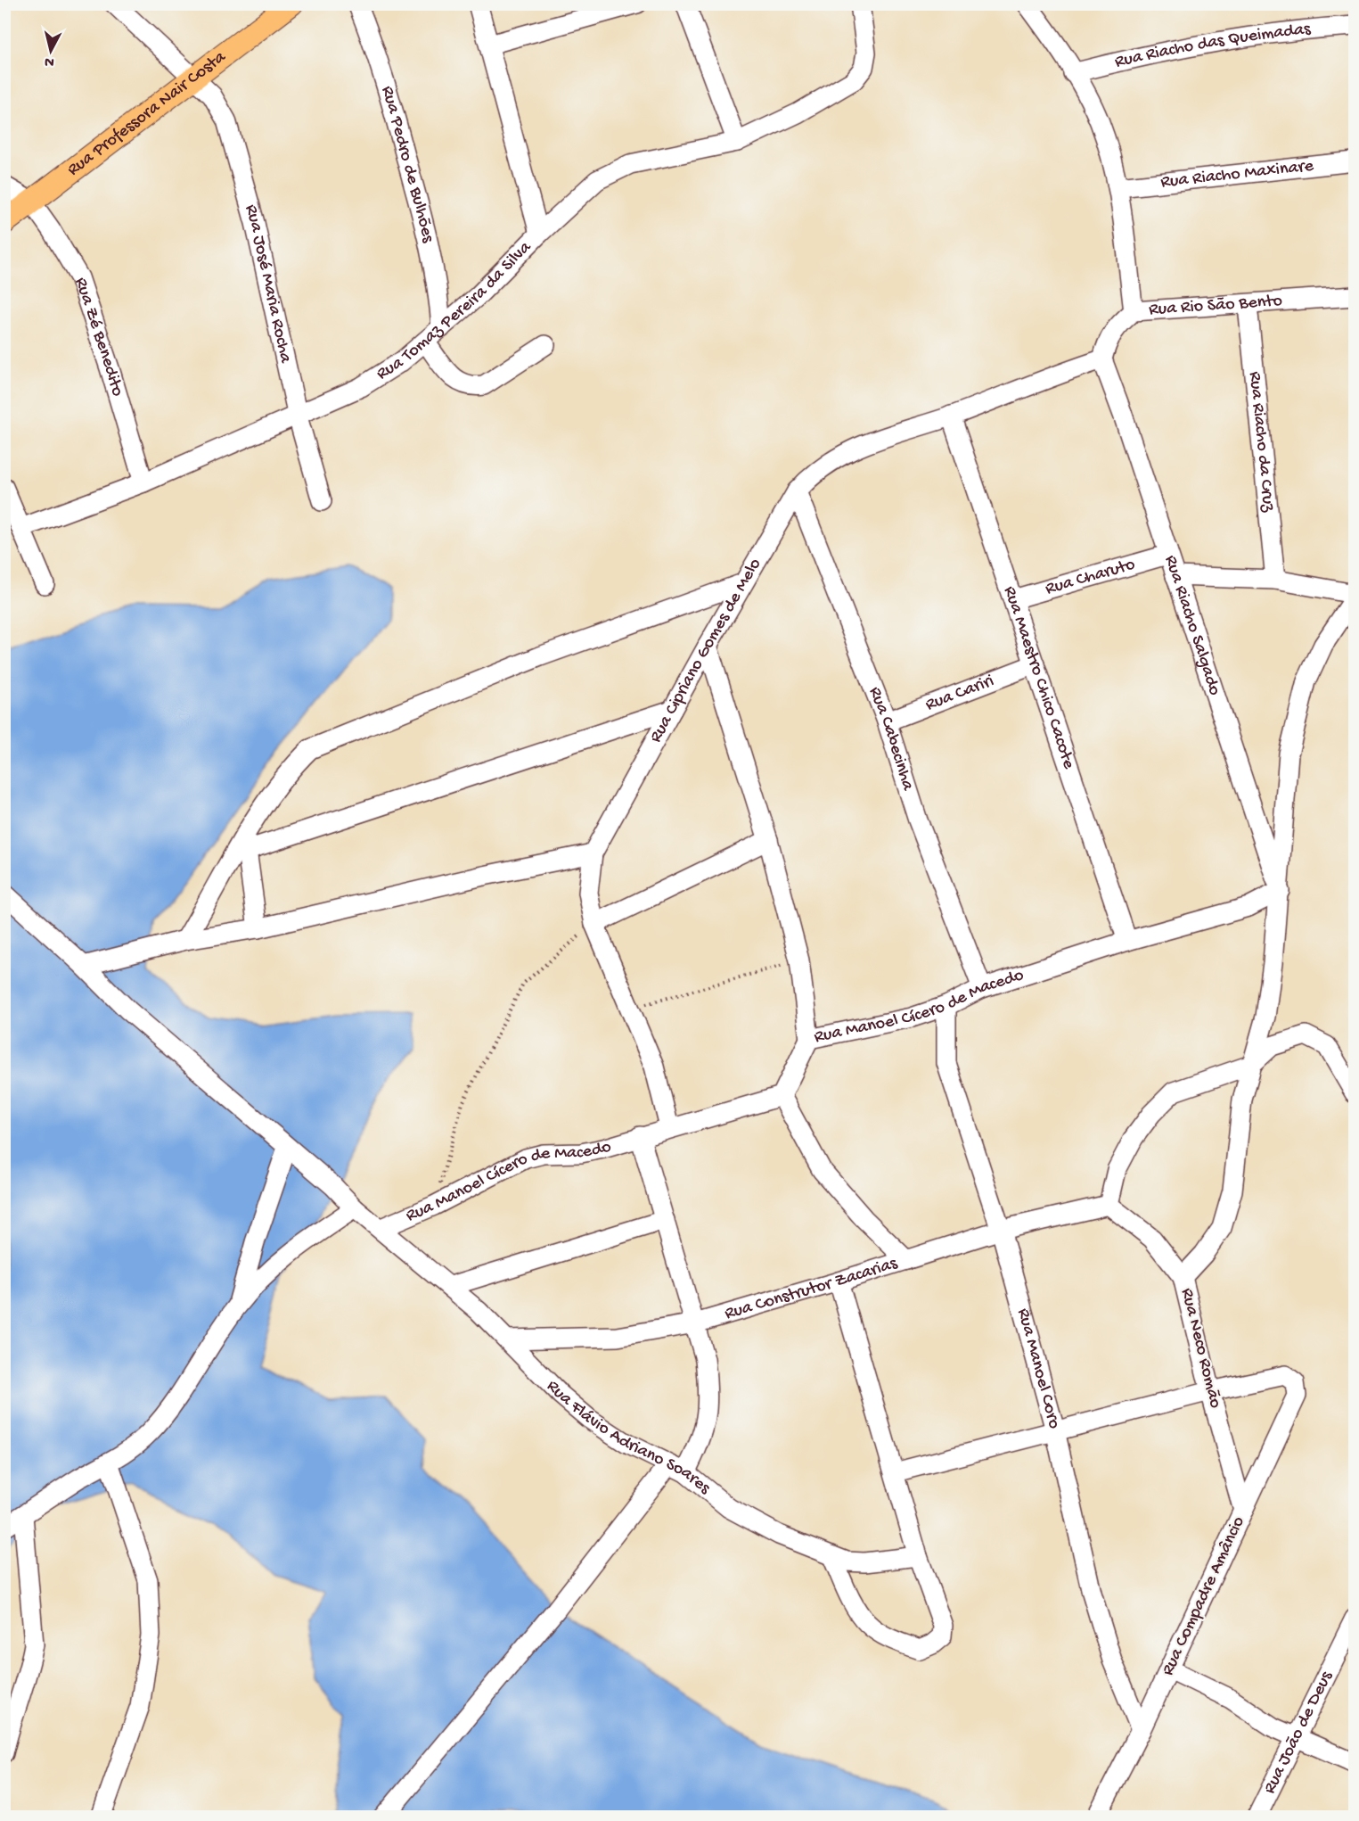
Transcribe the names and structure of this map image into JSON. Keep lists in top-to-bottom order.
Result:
{
  "streets": {
    "main road": ["Rua Professora Nair Costa"],
    "street": [
      "Rua Riacho das Queimadas",
      "Rua Pedro de Bulhões",
      "Rua Riacho Maxinare",
      "Rua José Maria Rocha",
      "Rua Rio São Bento",
      "Rua Tomaz Pereira da Silva",
      "Rua Zé Benedito",
      "Rua Riacho da Cruz",
      "Rua Charuto",
      "Rua Riacho Salgado",
      "Rua Cipriano Gomes de Melo",
      "Rua Maestro Chico Cacote",
      "Rua Cariri",
      "Rua Cabecinha",
      "Rua Manoel Cícero de Macedo",
      "Rua Construtor Zacarias",
      "Rua Neco Romão",
      "Rua Manoel Coro",
      "Rua Flávio Adriano Soares",
      "Rua Compadre Amâncio",
      "Rua João de Deus"
    ]
  },
  "crossings": [
    ["Rua Professora Nair Costa", "Rua José Maria Rocha"],
    ["Rua Professora Nair Costa", "Rua Zé Benedito"],
    ["Rua Pedro de Bulhões", "Rua Tomaz Pereira da Silva"],
    ["Rua José Maria Rocha", "Rua Tomaz Pereira da Silva"],
    ["Rua Rio São Bento", "Rua Riacho da Cruz"],
    ["Rua Rio São Bento", "Rua Riacho Salgado"],
    ["Rua Rio São Bento", "Rua Cipriano Gomes de Melo"],
    ["Rua Tomaz Pereira da Silva", "Rua Zé Benedito"],
    ["Rua Charuto", "Rua Riacho Salgado"],
    ["Rua Charuto", "Rua Maestro Chico Cacote"],
    ["Rua Riacho Salgado", "Rua Cipriano Gomes de Melo"],
    ["Rua Riacho Salgado", "Rua Manoel Cícero de Macedo"],
    ["Rua Cipriano Gomes de Melo", "Rua Maestro Chico Cacote"],
    ["Rua Cipriano Gomes de Melo", "Rua Cabecinha"],
    ["Rua Cipriano Gomes de Melo", "Rua Manoel Cícero de Macedo"],
    ["Rua Maestro Chico Cacote", "Rua Cariri"],
    ["Rua Maestro Chico Cacote", "Rua Manoel Cícero de Macedo"],
    ["Rua Cariri", "Rua Cabecinha"],
    ["Rua Cabecinha", "Rua Manoel Cícero de Macedo"],
    ["Rua Manoel Cícero de Macedo", "Rua Manoel Coro"],
    ["Rua Manoel Cícero de Macedo", "Rua Flávio Adriano Soares"],
    ["Rua Construtor Zacarias", "Rua Neco Romão"],
    ["Rua Construtor Zacarias", "Rua Manoel Coro"],
    ["Rua Construtor Zacarias", "Rua Flávio Adriano Soares"],
    ["Rua Neco Romão", "Rua Compadre Amâncio"],
    ["Rua Manoel Coro", "Rua Compadre Amâncio"]
  ],
  "north": "bottom"
}
